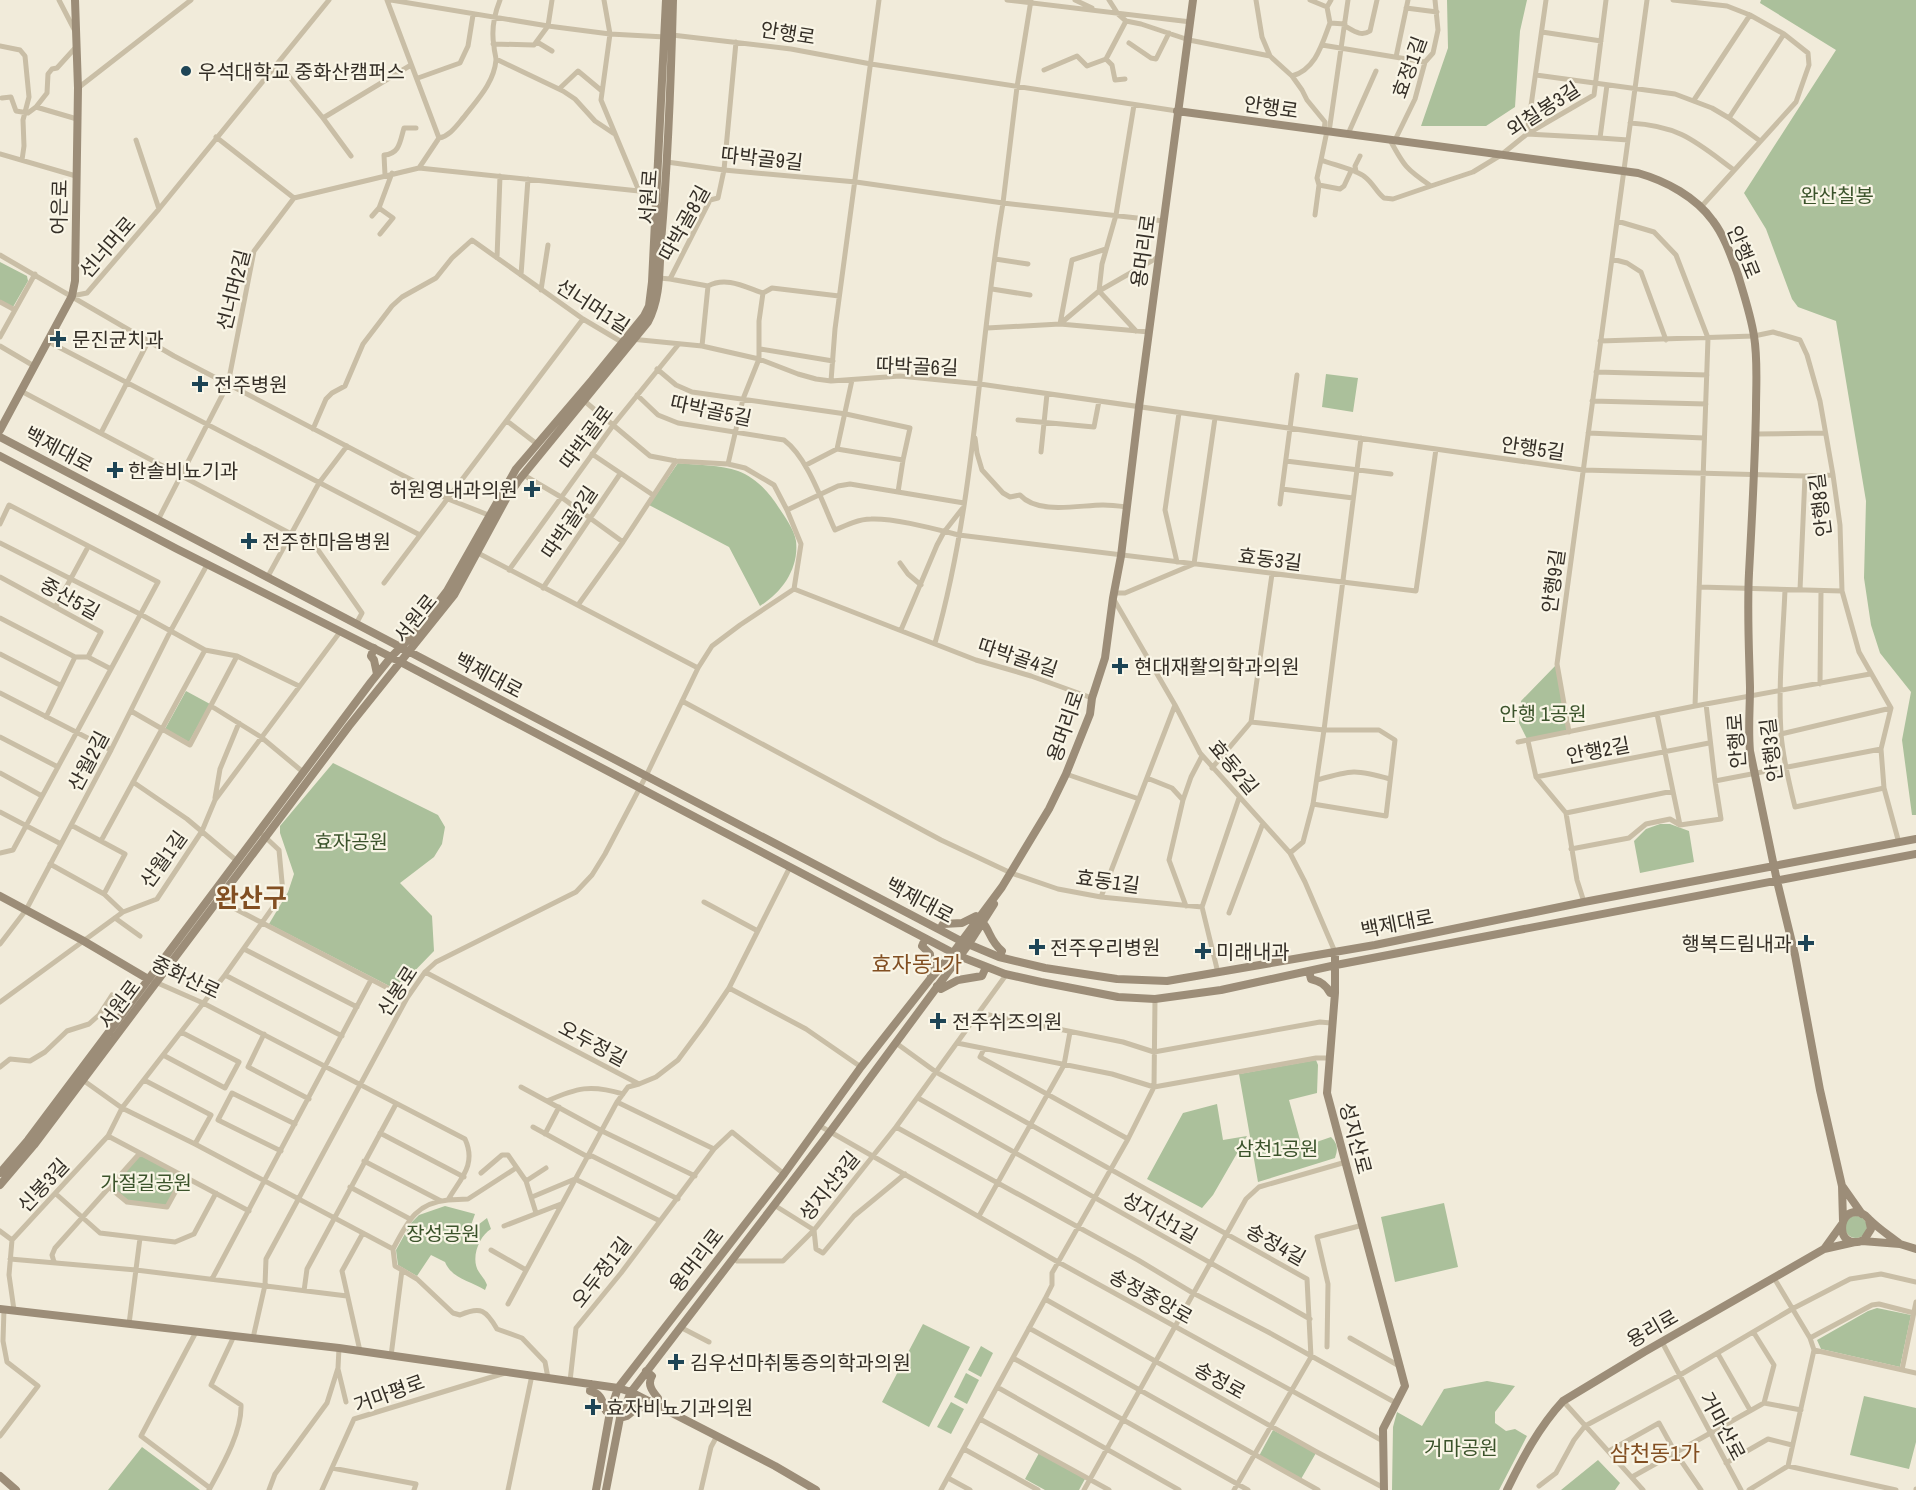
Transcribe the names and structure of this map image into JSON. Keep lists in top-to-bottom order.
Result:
{
  "streets": {
    "street": [
      "안행로",
      "효정1길",
      "외칠봉3길",
      "따박골9길",
      "서원로",
      "어은로",
      "따박골8길",
      "선너머로",
      "용머리로",
      "선너머2길",
      "선너머1길",
      "따박골6길",
      "따박골5길",
      "따박골로",
      "안행5길",
      "백제대로",
      "안행8길",
      "따박골2길",
      "효동3길",
      "안행9길",
      "중산5길",
      "따박골4길",
      "안행2길",
      "안행3길",
      "산월2길",
      "효동2길",
      "산월1길",
      "효동1길",
      "중화산로",
      "신봉로",
      "오두정길",
      "성지산로",
      "신봉3길",
      "성지산3길",
      "성지산1길",
      "송정4길",
      "오두정1길",
      "송정중앙로",
      "용리로",
      "송정로",
      "거마평로",
      "거마산로"
    ]
  },
  "crossings": [
    ["안행로", "효정1길"],
    ["안행로", "외칠봉3길"],
    ["안행로", "따박골9길"],
    ["안행로", "서원로"],
    ["안행로", "따박골8길"],
    ["안행로", "용머리로"],
    ["안행로", "안행5길"],
    ["안행로", "백제대로"],
    ["안행로", "안행8길"],
    ["안행로", "안행9길"],
    ["안행로", "안행2길"],
    ["안행로", "안행3길"],
    ["따박골9길", "서원로"],
    ["따박골9길", "따박골8길"],
    ["따박골9길", "용머리로"],
    ["서원로", "따박골8길"],
    ["서원로", "선너머1길"],
    ["서원로", "따박골6길"],
    ["서원로", "백제대로"],
    ["서원로", "따박골2길"],
    ["서원로", "산월1길"],
    ["서원로", "중화산로"],
    ["서원로", "신봉3길"],
    ["어은로", "선너머로"],
    ["용머리로", "따박골6길"],
    ["용머리로", "따박골5길"],
    ["용머리로", "안행5길"],
    ["용머리로", "백제대로"],
    ["용머리로", "효동3길"],
    ["용머리로", "따박골4길"],
    ["용머리로", "효동2길"],
    ["용머리로", "효동1길"],
    ["용머리로", "성지산3길"],
    ["용머리로", "송정중앙로"],
    ["용머리로", "거마평로"],
    ["선너머2길", "백제대로"],
    ["선너머1길", "따박골6길"],
    ["따박골6길", "안행5길"],
    ["따박골5길", "따박골로"],
    ["따박골5길", "효동3길"],
    ["따박골로", "따박골2길"],
    ["안행5길", "안행8길"],
    ["안행5길", "효동3길"],
    ["안행5길", "안행9길"],
    ["백제대로", "산월2길"],
    ["백제대로", "효동2길"],
    ["백제대로", "산월1길"],
    ["백제대로", "신봉로"],
    ["백제대로", "성지산로"],
    ["백제대로", "성지산3길"],
    ["백제대로", "성지산1길"],
    ["안행8길", "안행3길"],
    ["따박골2길", "신봉로"],
    ["안행9길", "안행2길"],
    ["중산5길", "산월2길"],
    ["따박골4길", "신봉로"],
    ["안행2길", "안행3길"],
    ["산월2길", "중화산로"],
    ["효동2길", "성지산로"],
    ["산월1길", "중화산로"],
    ["중화산로", "신봉로"],
    ["중화산로", "신봉3길"],
    ["신봉로", "오두정길"],
    ["신봉로", "거마평로"],
    ["오두정길", "오두정1길"],
    ["성지산로", "송정중앙로"],
    ["성지산로", "송정로"],
    ["성지산3길", "성지산1길"],
    ["성지산3길", "송정중앙로"],
    ["성지산1길", "송정4길"],
    ["성지산1길", "송정중앙로"],
    ["성지산1길", "송정로"],
    ["오두정1길", "거마평로"],
    ["용리로", "거마산로"]
  ],
  "districts": ["완산구", "효자동1가", "삼천동1가"],
  "parks": [
    "완산칠봉",
    "안행 1공원",
    "효자공원",
    "삼천1공원",
    "가절길공원",
    "장성공원",
    "거마공원"
  ],
  "places": {
    "other": ["우석대학교 중화산캠퍼스"],
    "health": [
      "문진균치과",
      "전주병원",
      "한솔비뇨기과",
      "허원영내과의원",
      "전주한마음병원",
      "현대재활의학과의원",
      "행복드림내과",
      "전주우리병원",
      "미래내과",
      "전주쉬즈의원",
      "김우선마취통증의학과의원",
      "효자비뇨기과의원"
    ]
  }
}
